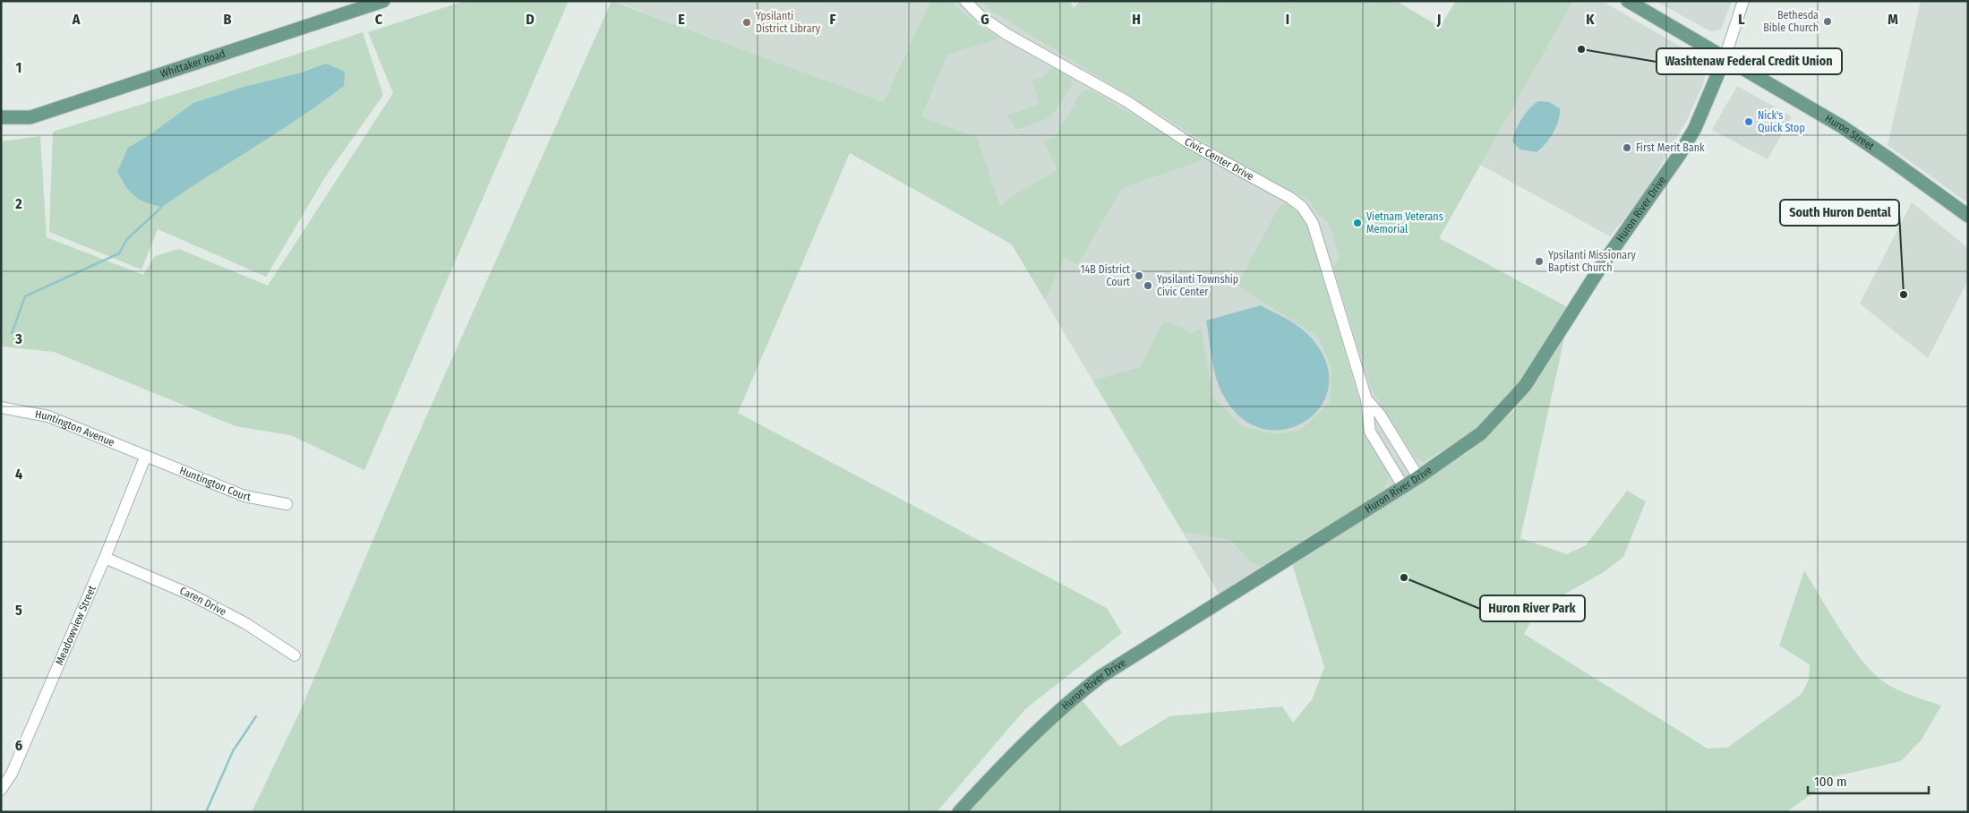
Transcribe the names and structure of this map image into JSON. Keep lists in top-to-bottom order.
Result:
{
  "streets": {
    "main road": ["Whittaker Road", "Huron Street", "Huron River Drive"],
    "street": [
      "Civic Center Drive",
      "Huntington Avenue",
      "Huntington Court",
      "Caren Drive",
      "Meadowview Street"
    ]
  },
  "crossings": [
    ["Huron Street", "Huron River Drive"],
    ["Civic Center Drive", "Huron River Drive"],
    ["Huntington Avenue", "Huntington Court"],
    ["Huntington Avenue", "Meadowview Street"],
    ["Huntington Court", "Meadowview Street"],
    ["Caren Drive", "Meadowview Street"]
  ],
  "places": [
    "Bethesda Bible Church",
    "Ypsilanti District Library",
    "Washtenaw Federal Credit Union",
    "Nick's Quick Stop",
    "First Merit Bank",
    "Vietnam Veterans Memorial",
    "Ypsilanti Missionary Baptist Church",
    "14B District Court",
    "Ypsilanti Township Civic Center",
    "South Huron Dental",
    "Huron River Park"
  ],
  "scale_bar": "100 m",
  "grid": {
    "columns": [
      "A",
      "B",
      "C",
      "D",
      "E",
      "F",
      "G",
      "H",
      "I",
      "J",
      "K",
      "L",
      "M"
    ],
    "rows": [
      "1",
      "2",
      "3",
      "4",
      "5",
      "6"
    ]
  }
}
